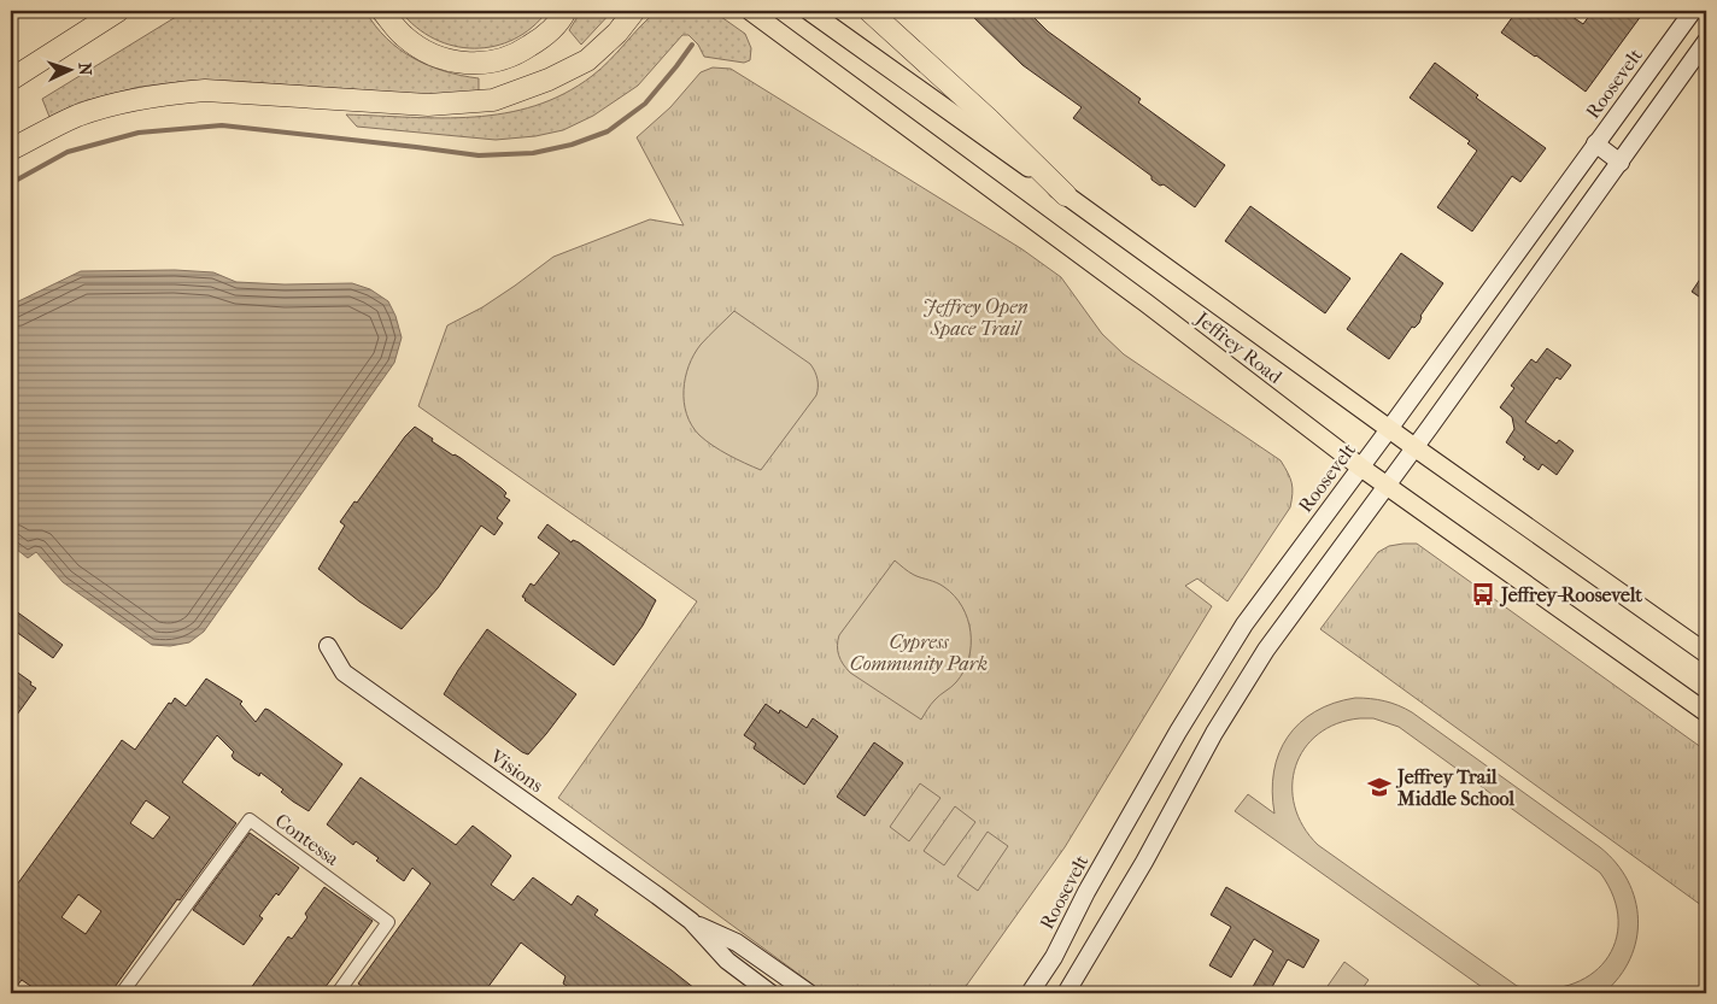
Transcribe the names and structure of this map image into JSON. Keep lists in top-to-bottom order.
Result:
{
  "streets": {
    "main road": ["Jeffrey Road"],
    "street": ["Roosevelt", "Visions", "Contessa"]
  },
  "crossings": [
    ["Roosevelt", "Jeffrey Road"]
  ],
  "parks": ["Jeffrey Open Space Trail", "Cypress Community Park"],
  "places": {
    "bus stop": ["Jeffrey-Roosevelt"],
    "school or university": ["Jeffrey Trail Middle School"]
  },
  "north": "right"
}
